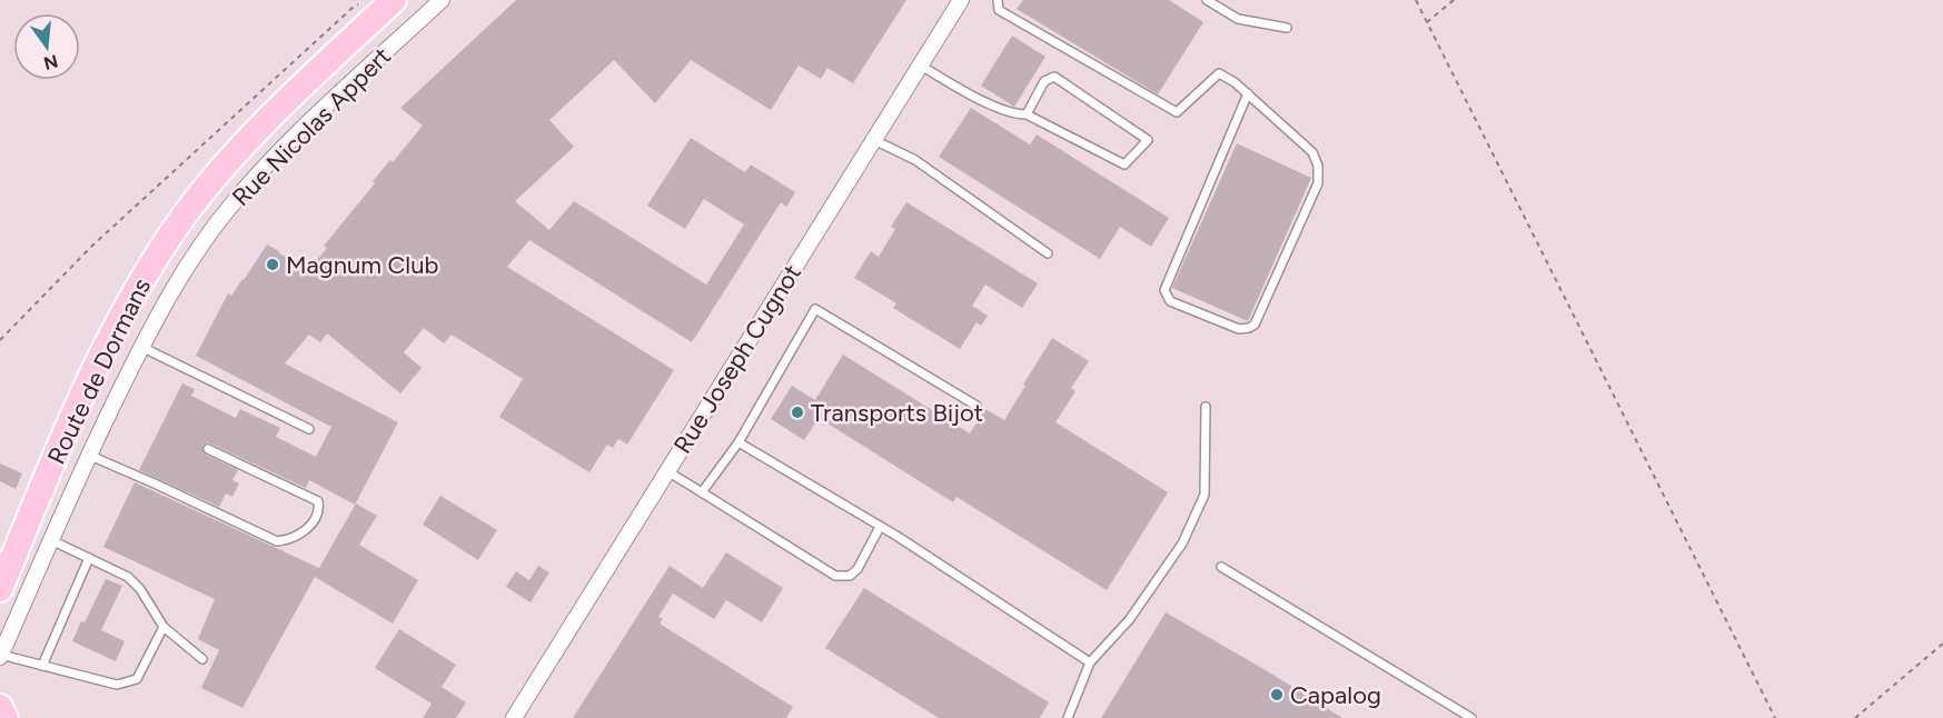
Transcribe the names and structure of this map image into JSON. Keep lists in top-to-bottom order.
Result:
{
  "streets": {
    "main road": ["Route de Dormans"],
    "street": ["Rue Nicolas Appert", "Rue Joseph Cugnot"]
  },
  "places": ["Magnum Club", "Transports Bijot", "Capalog"],
  "north": "bottom"
}
